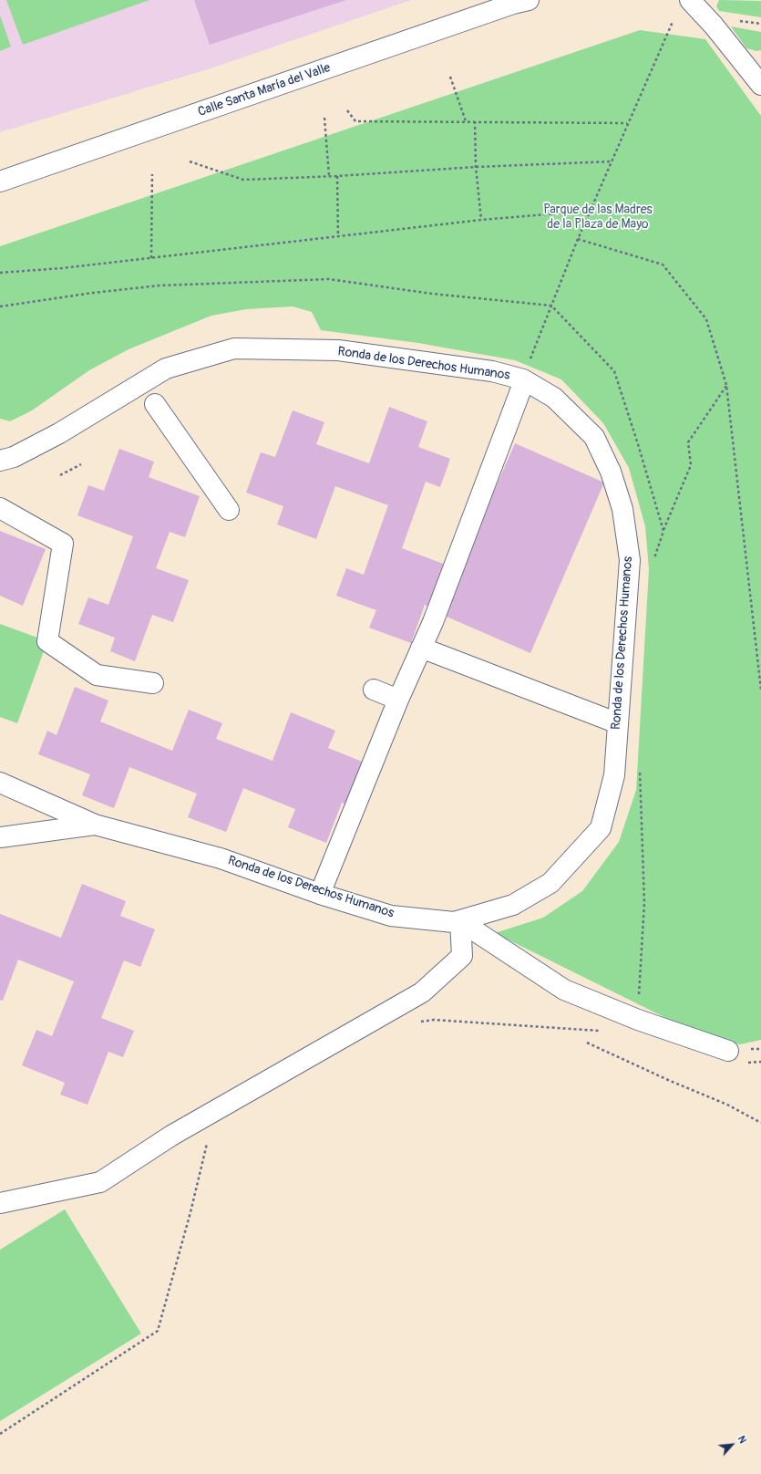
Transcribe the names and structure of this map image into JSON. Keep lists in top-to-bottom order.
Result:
{
  "streets": {
    "street": ["Calle Santa María del Valle", "Ronda de los Derechos Humanos"]
  },
  "parks": ["Parque de las Madres de la Plaza de Mayo"],
  "north": "top right"
}
